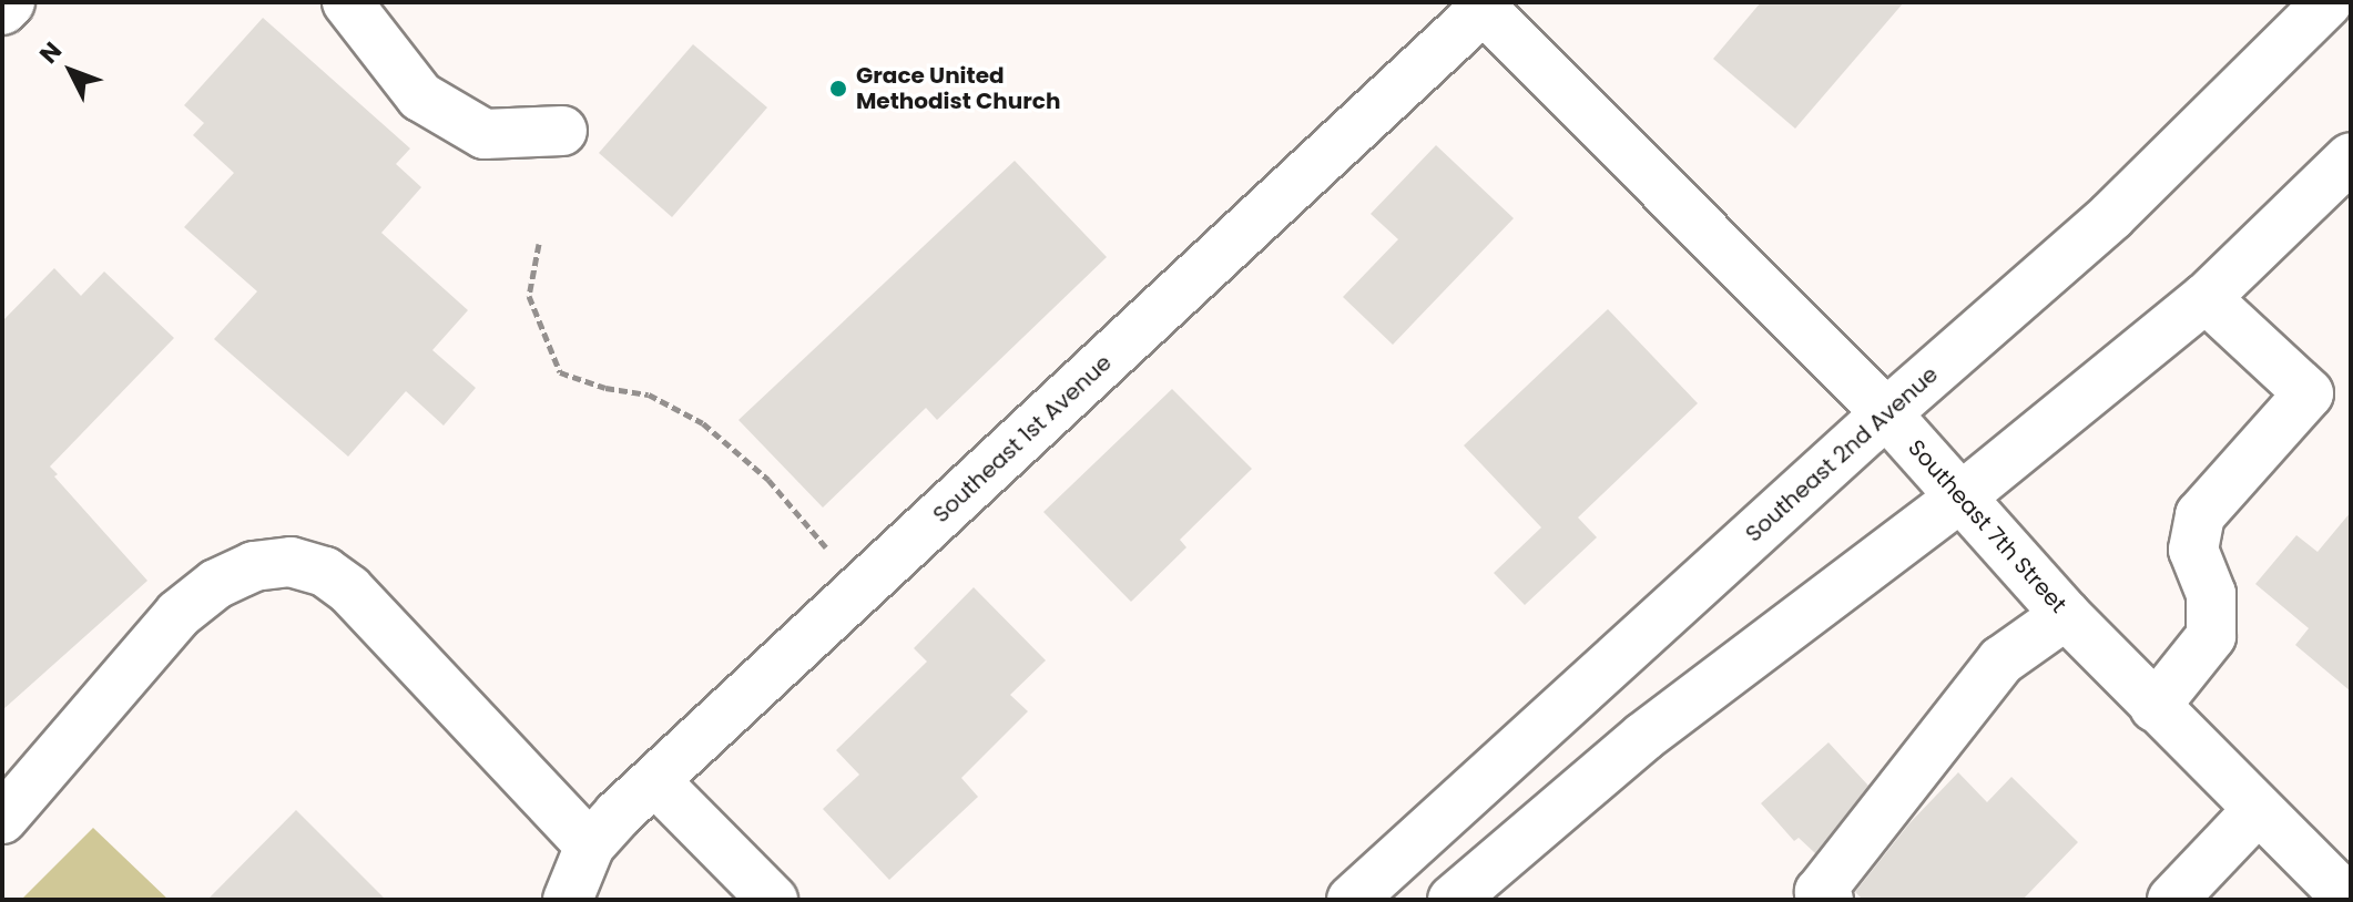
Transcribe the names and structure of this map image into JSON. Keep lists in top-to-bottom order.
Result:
{
  "streets": {
    "street": ["Southeast 1st Avenue", "Southeast 2nd Avenue", "Southeast 7th Street"]
  },
  "crossings": [
    ["Southeast 1st Avenue", "Southeast 7th Street"],
    ["Southeast 2nd Avenue", "Southeast 7th Street"]
  ],
  "places": ["Grace United Methodist Church"],
  "north": "top left"
}
